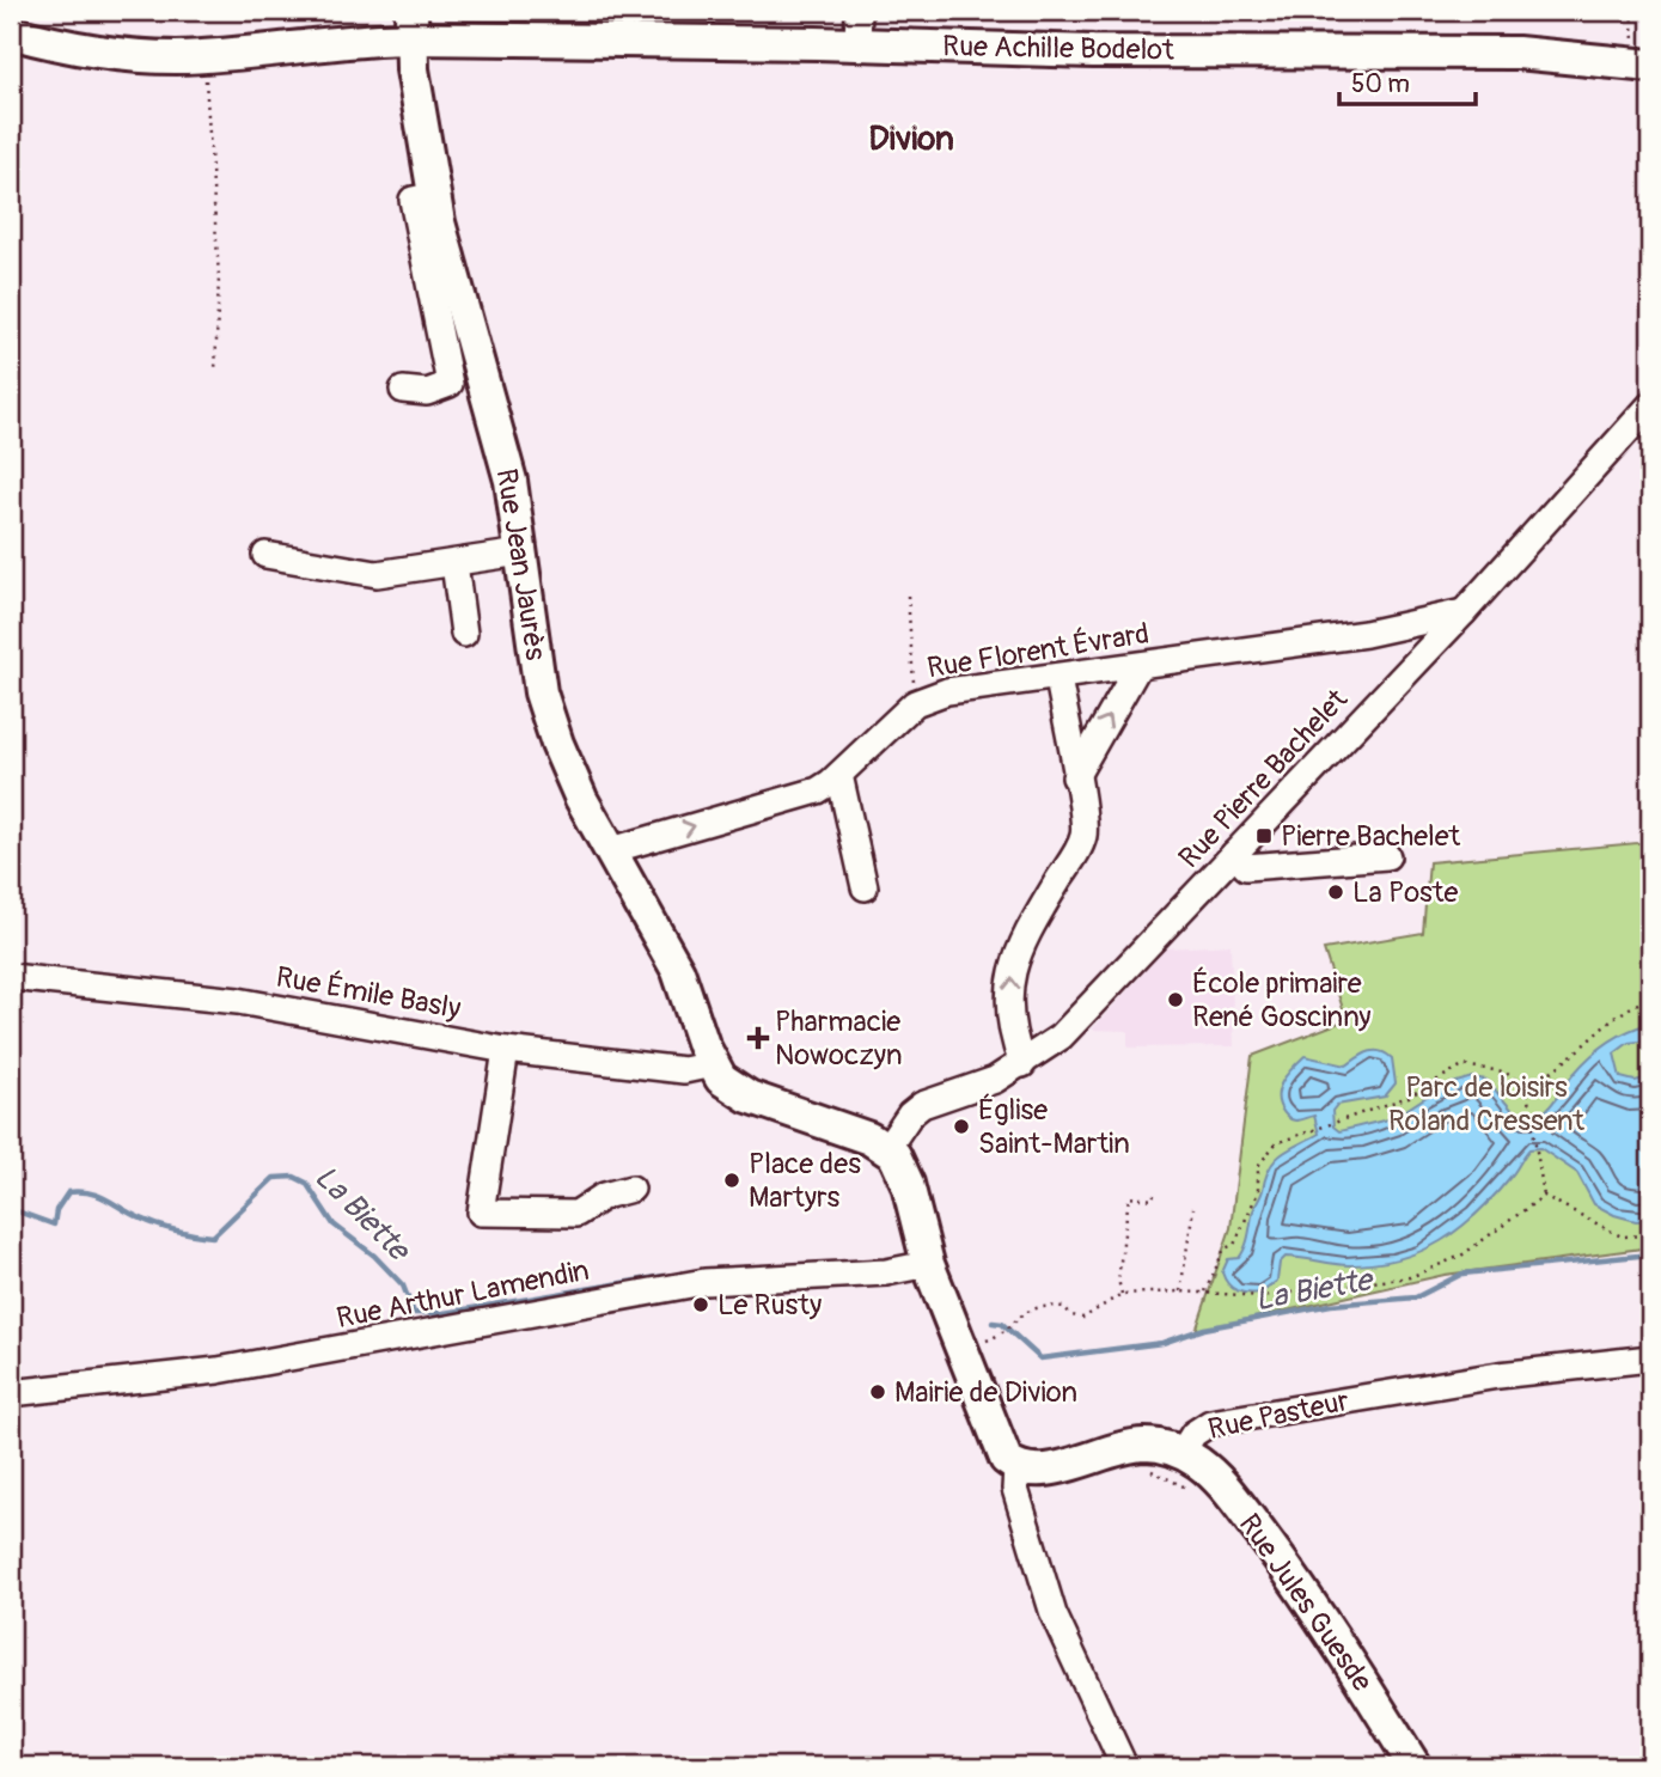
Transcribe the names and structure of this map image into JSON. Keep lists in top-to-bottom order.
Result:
{
  "streets": {
    "main road": [
      "Rue Achille Bodelot",
      "Rue Jean Jaurès",
      "Rue Pasteur",
      "Rue Jules Guesde"
    ],
    "street": [
      "Rue Florent Évrard",
      "Rue Pierre Bachelet",
      "Rue Émile Basly",
      "Rue Arthur Lamendin"
    ]
  },
  "crossings": [
    ["Rue Achille Bodelot", "Rue Jean Jaurès"],
    ["Rue Jean Jaurès", "Rue Florent Évrard"],
    ["Rue Jean Jaurès", "Rue Émile Basly"],
    ["Rue Florent Évrard", "Rue Pierre Bachelet"],
    ["Rue Pasteur", "Rue Jules Guesde"]
  ],
  "districts": ["Divion"],
  "water": ["La Biette"],
  "parks": ["Parc de loisirs Roland Cressent"],
  "places": {
    "transit": ["Pierre Bachelet"],
    "other": [
      "La Poste",
      "École primaire René Goscinny",
      "Église Saint-Martin",
      "Place des Martyrs",
      "Le Rusty",
      "Mairie de Divion"
    ],
    "health": ["Pharmacie Nowoczyn"]
  },
  "scale_bar": "50 m"
}
